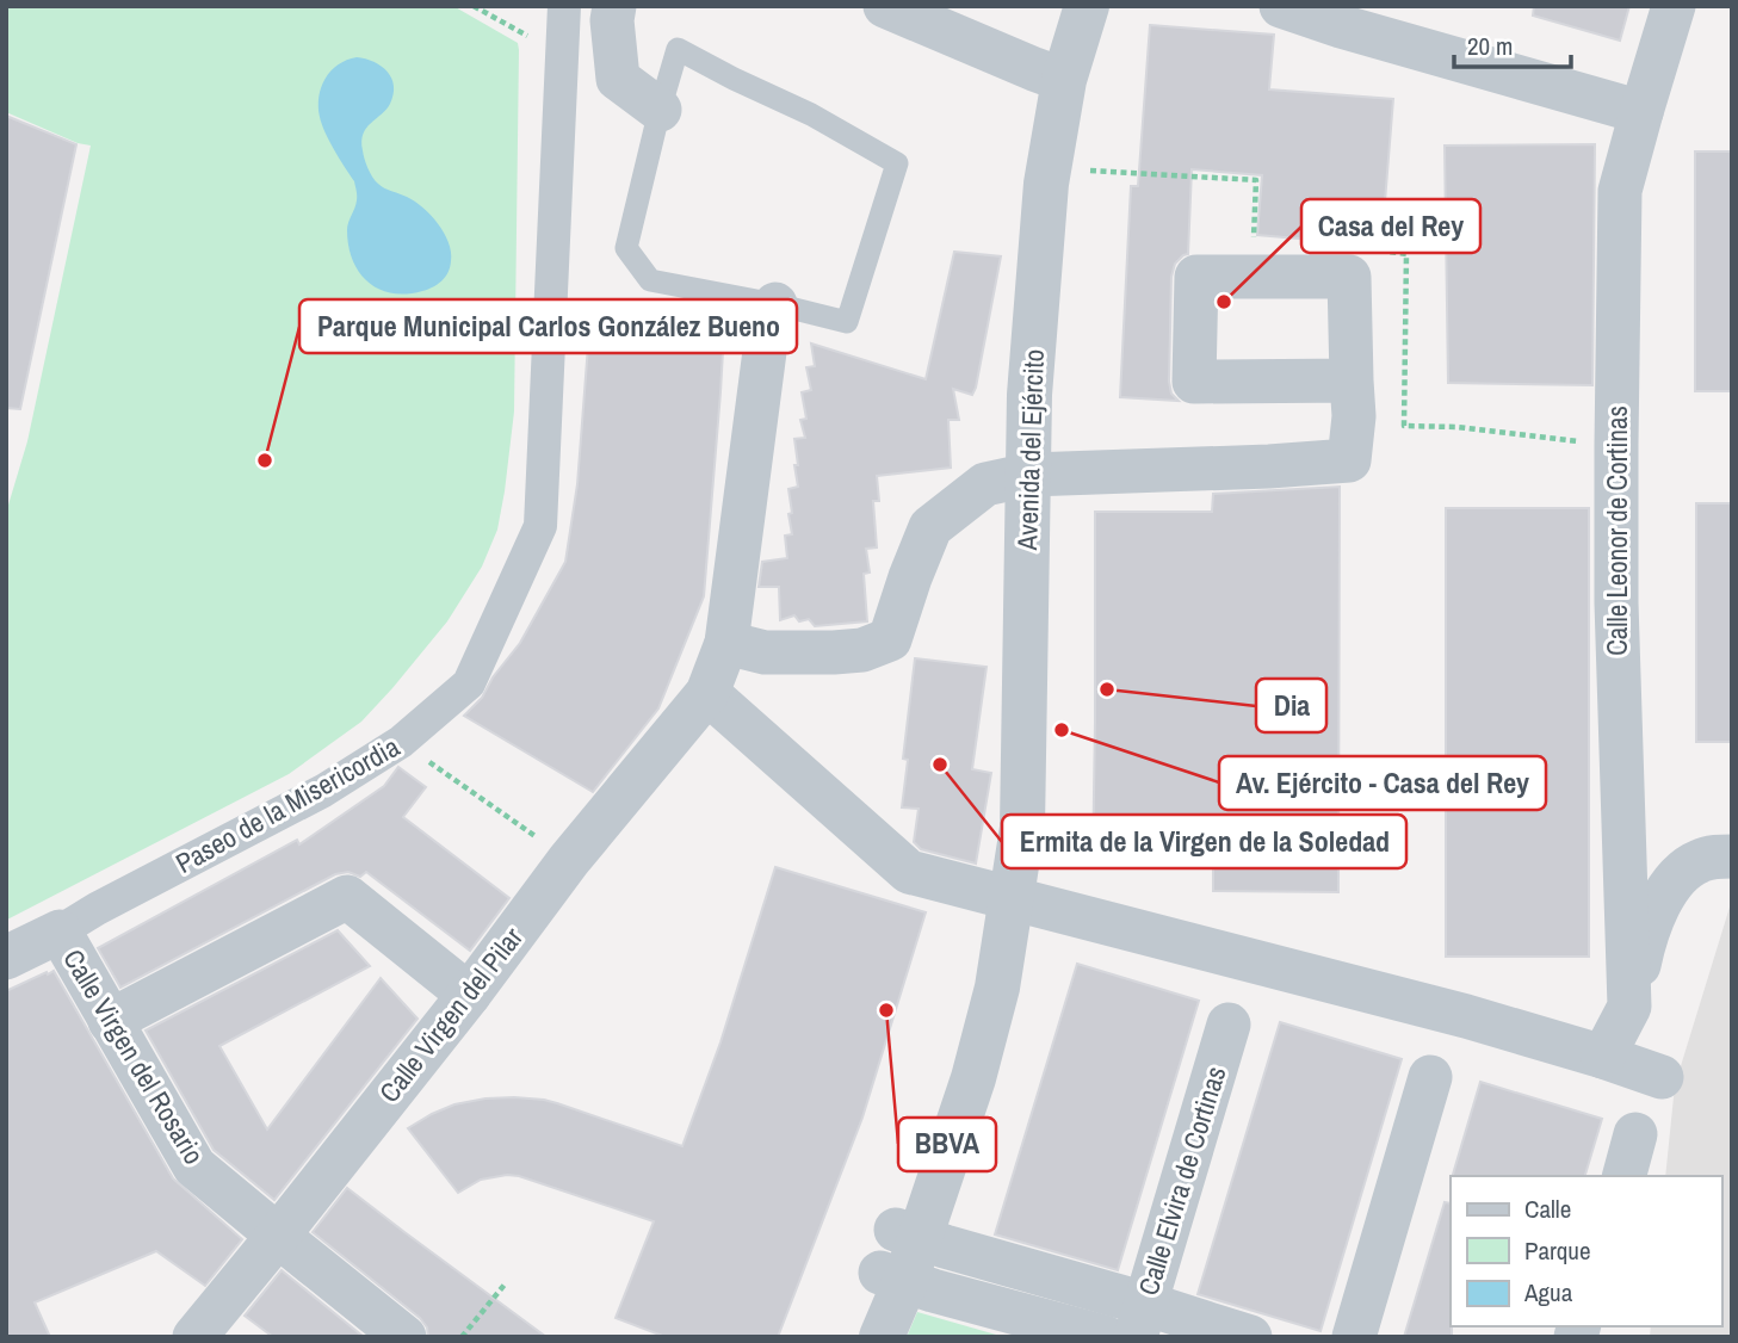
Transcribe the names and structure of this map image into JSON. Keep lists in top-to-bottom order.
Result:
{
  "streets": {
    "street": [
      "Avenida del Ejército",
      "Calle Leonor de Cortinas",
      "Paseo de la Misericordia",
      "Calle Virgen del Pilar",
      "Calle Virgen del Rosario",
      "Calle Elvira de Cortinas"
    ]
  },
  "crossings": [
    ["Paseo de la Misericordia", "Calle Virgen del Rosario"],
    ["Calle Virgen del Pilar", "Calle Virgen del Rosario"]
  ],
  "places": [
    "Casa del Rey",
    "Parque Municipal Carlos González Bueno",
    "Dia",
    "Av. Ejército - Casa del Rey",
    "Ermita de la Virgen de la Soledad",
    "BBVA"
  ],
  "legend": ["Calle", "Parque", "Agua"],
  "scale_bar": "20 m"
}
